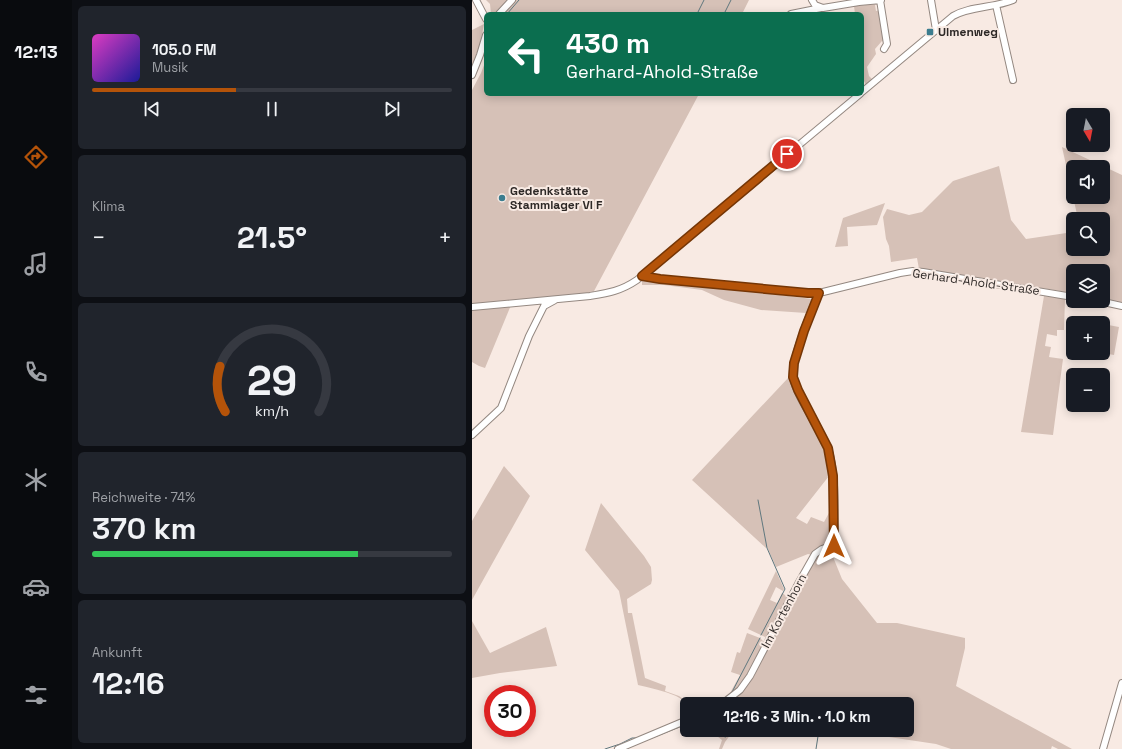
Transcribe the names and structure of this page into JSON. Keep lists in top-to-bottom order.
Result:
{
  "streets": {
    "street": ["Gerhard-Ahold-Straße", "Im Kortenhorn"]
  },
  "crossings": [
    ["Gerhard-Ahold-Straße", "Im Kortenhorn"]
  ],
  "places": {
    "transit": ["Ulmenweg"],
    "other": ["Gedenkstätte Stammlager VI F"]
  },
  "north": "bottom",
  "page": {
    "tabs": "12:13",
    "turn": ["430 m", "Gerhard-Ahold-Straße"],
    "song": ["105.0 FM", "Musik"],
    "map_buttons": ["+", "−"],
    "tile": [
      "Klima",
      ["Reichweite · 74%", "370 km"],
      ["Ankunft", "12:16"]
    ],
    "heat": ["−", "21.5°", "+"],
    "limit": "30",
    "trip": "12:16 · 3 Min. · 1.0 km",
    "gauge": ["29", "km/h"]
  }
}
